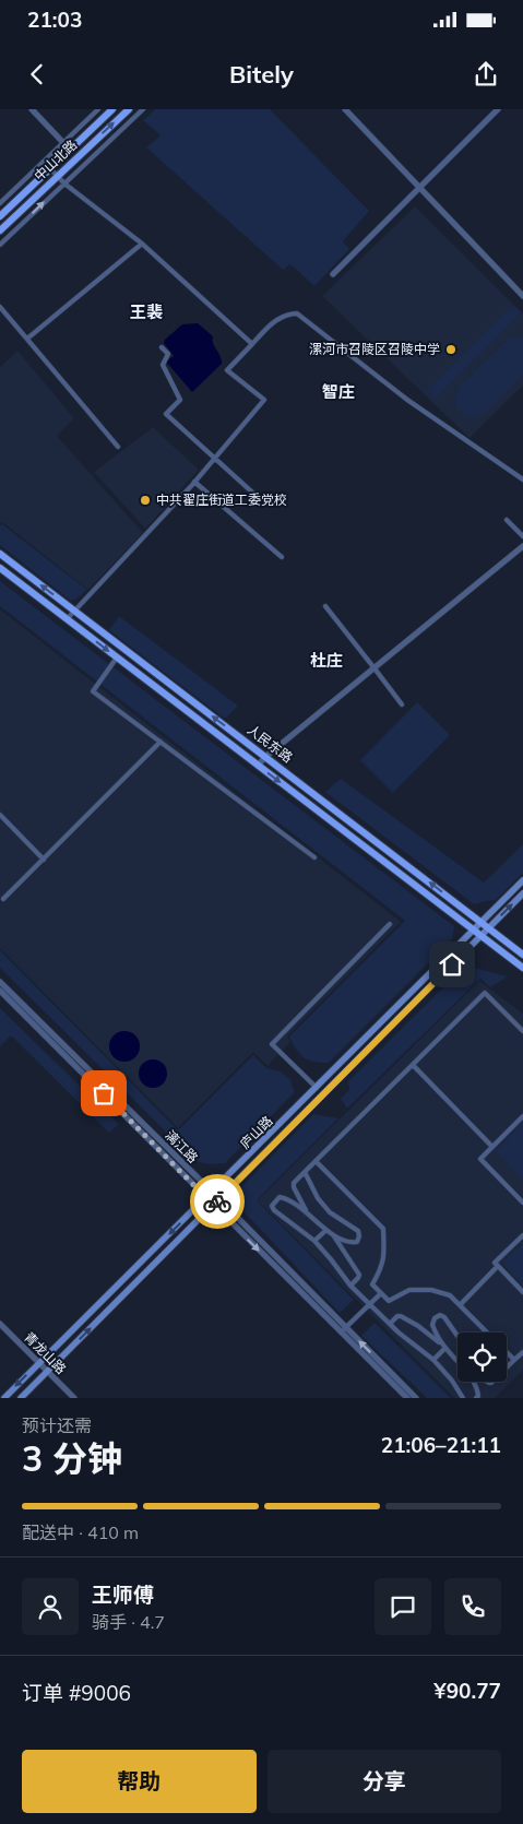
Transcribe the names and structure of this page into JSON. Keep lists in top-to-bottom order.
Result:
{
  "streets": {
    "main road": ["中山北路", "人民东路", "庐山路"],
    "street": ["漓江路", "青龙山路"]
  },
  "crossings": [
    ["人民东路", "庐山路"],
    ["庐山路", "漓江路"],
    ["庐山路", "青龙山路"]
  ],
  "districts": ["王裴", "智庄", "杜庄"],
  "places": ["漯河市召陵区召陵中学", "中共翟庄街道工委党校"],
  "page": {
    "status": "21:03",
    "header": "Bitely",
    "heading": ["3 分钟", "预计还需", "21:06–21:11"],
    "panel": [
      "王师傅",
      "骑手 · 4.7",
      "订单 #9006",
      "¥90.77"
    ],
    "bar": "配送中 · 410 m",
    "buttons": ["帮助", "分享"]
  }
}
